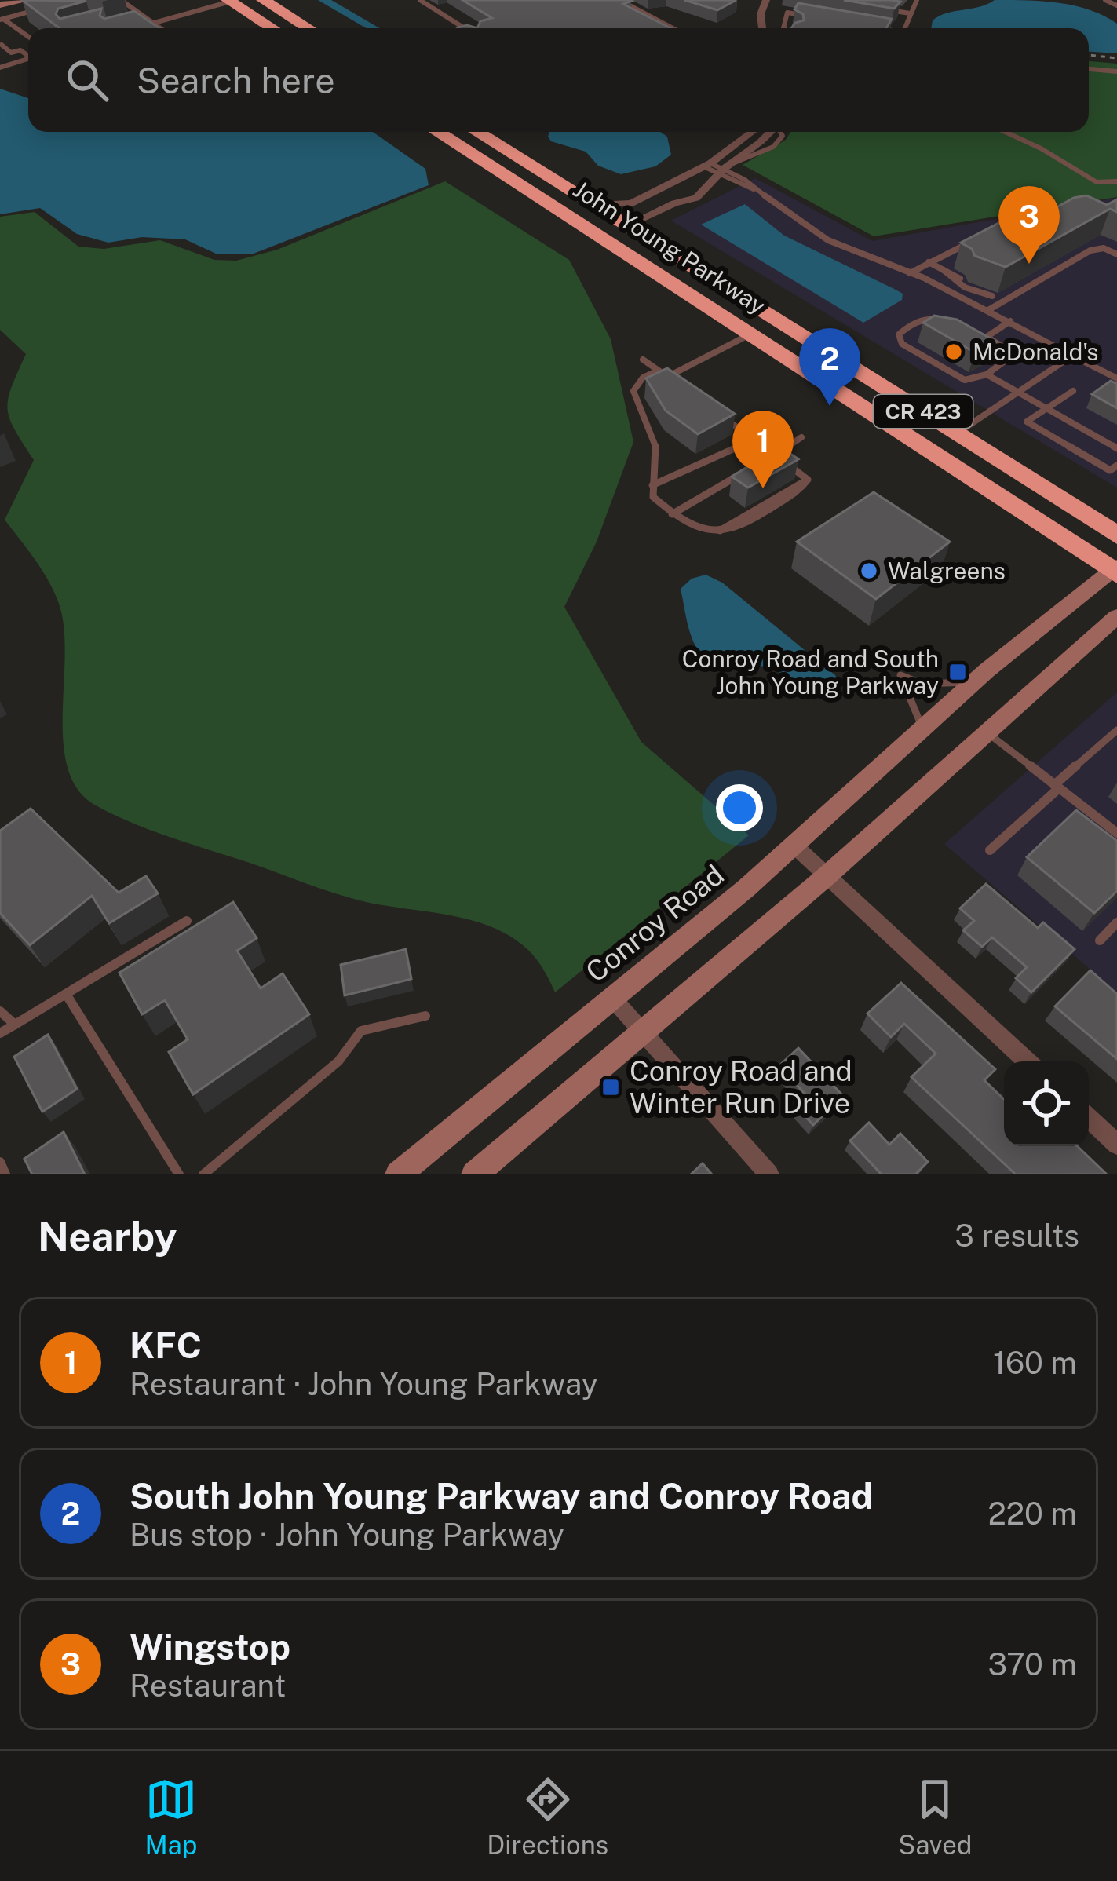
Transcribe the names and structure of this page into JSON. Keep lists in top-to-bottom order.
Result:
{
  "streets": {
    "highway": ["John Young Parkway", "CR 423"],
    "main road": ["Conroy Road"]
  },
  "crossings": [
    ["John Young Parkway", "Conroy Road"]
  ],
  "places": {
    "other": ["McDonald's", "Walgreens"],
    "transit": ["Conroy Road and South John Young Parkway", "Conroy Road and Winter Run Drive"]
  },
  "page": {
    "search": "Search here",
    "pins": ["3", "2", "1"],
    "heading": ["Nearby", "3 results"],
    "list": [
      {
        "mark": "1",
        "name": "KFC",
        "note": "Restaurant · John Young Parkway",
        "value": "160 m"
      },
      {
        "mark": "2",
        "name": "South John Young Parkway and Conroy Road",
        "note": "Bus stop · John Young Parkway",
        "value": "220 m"
      },
      {
        "mark": "3",
        "name": "Wingstop",
        "note": "Restaurant",
        "value": "370 m"
      }
    ],
    "nav": ["Map", "Directions", "Saved"]
  }
}
